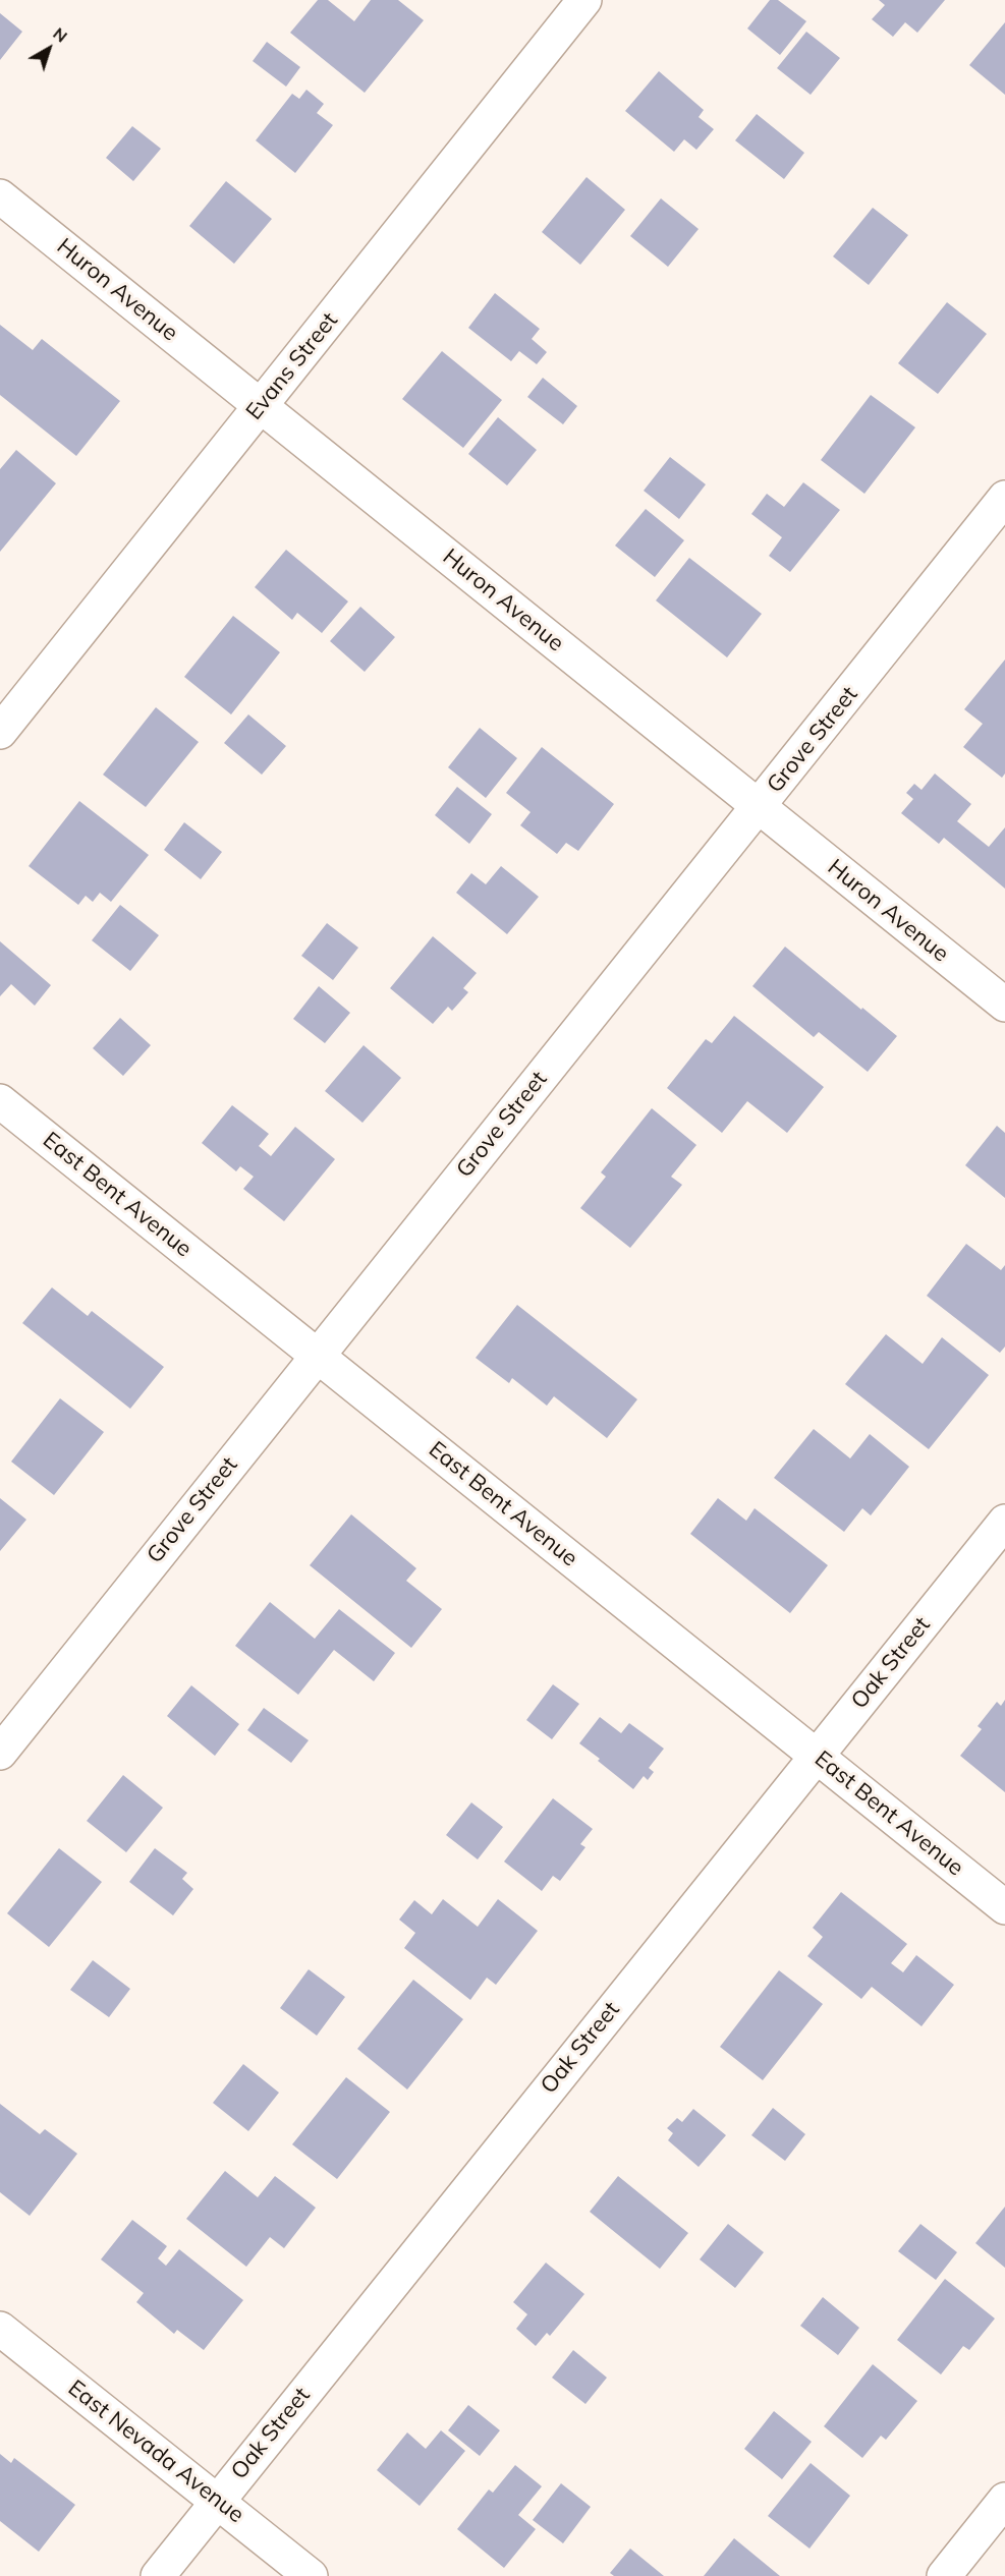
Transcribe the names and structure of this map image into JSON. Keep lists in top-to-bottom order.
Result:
{
  "streets": {
    "street": [
      "Huron Avenue",
      "Evans Street",
      "Grove Street",
      "East Bent Avenue",
      "Oak Street",
      "East Nevada Avenue"
    ]
  },
  "crossings": [
    ["Huron Avenue", "Evans Street"],
    ["Huron Avenue", "Grove Street"],
    ["Grove Street", "East Bent Avenue"],
    ["East Bent Avenue", "Oak Street"],
    ["Oak Street", "East Nevada Avenue"]
  ],
  "north": "top right"
}
